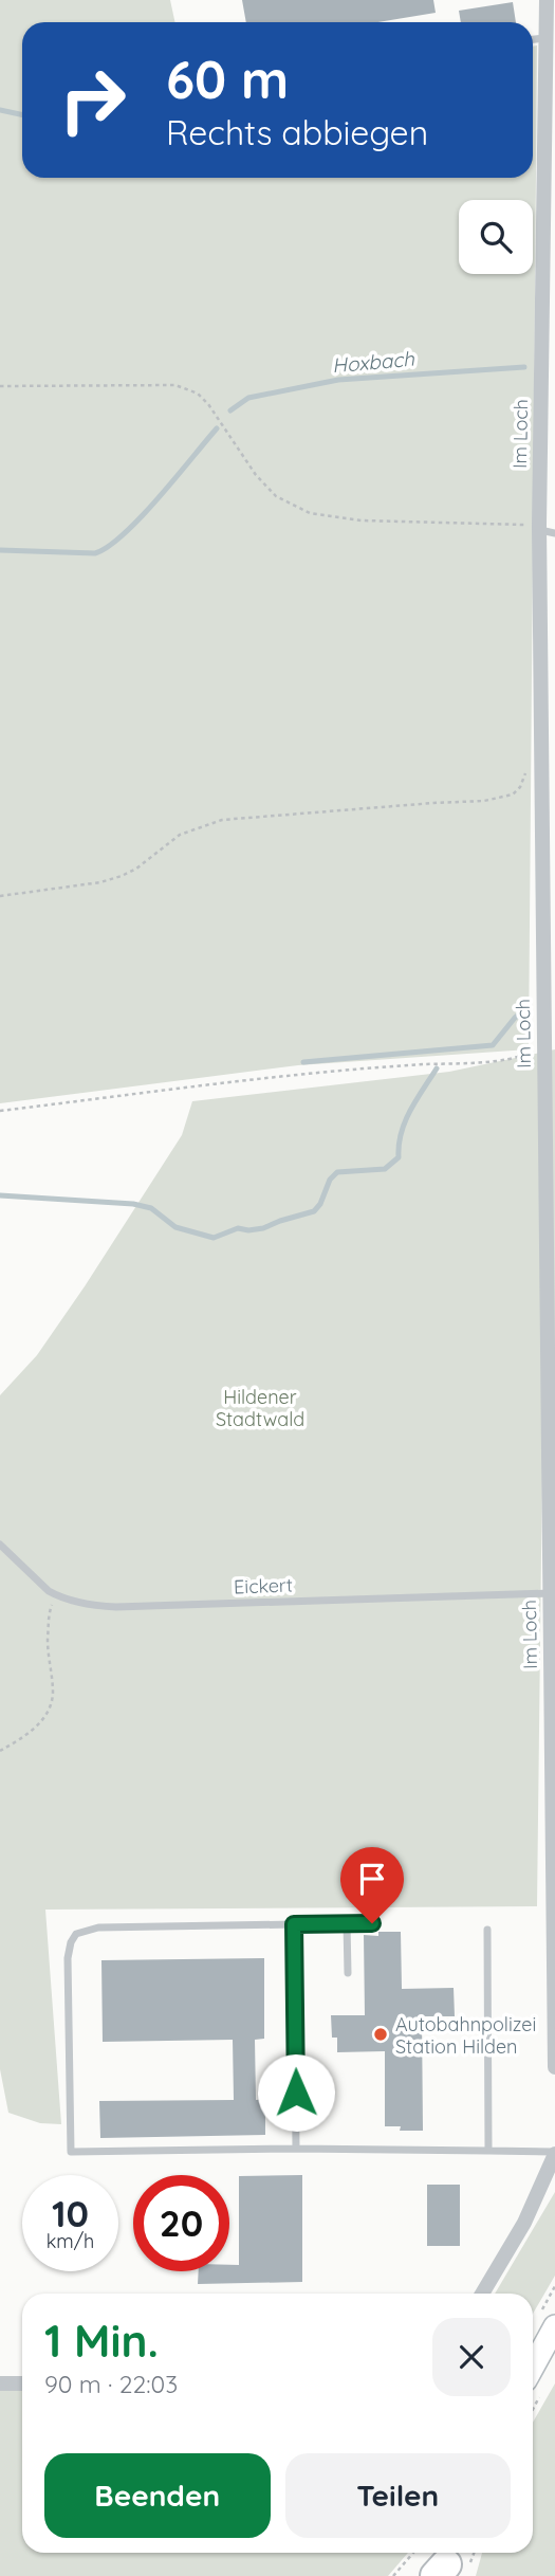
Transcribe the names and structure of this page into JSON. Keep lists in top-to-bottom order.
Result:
{
  "streets": {
    "street": ["Im Loch"],
    "lane": ["Eickert"]
  },
  "crossings": [
    ["Im Loch", "Eickert"]
  ],
  "water": ["Hoxbach"],
  "parks": ["Hildener Stadtwald"],
  "places": ["Autobahnpolizei Station Hilden"],
  "page": {
    "turn": ["60 m", "Rechts abbiegen"],
    "speed": "10 km/h",
    "limit": "20",
    "heading": ["1 Min.", "90 m · 22:03"],
    "buttons": ["Beenden", "Teilen"]
  }
}
